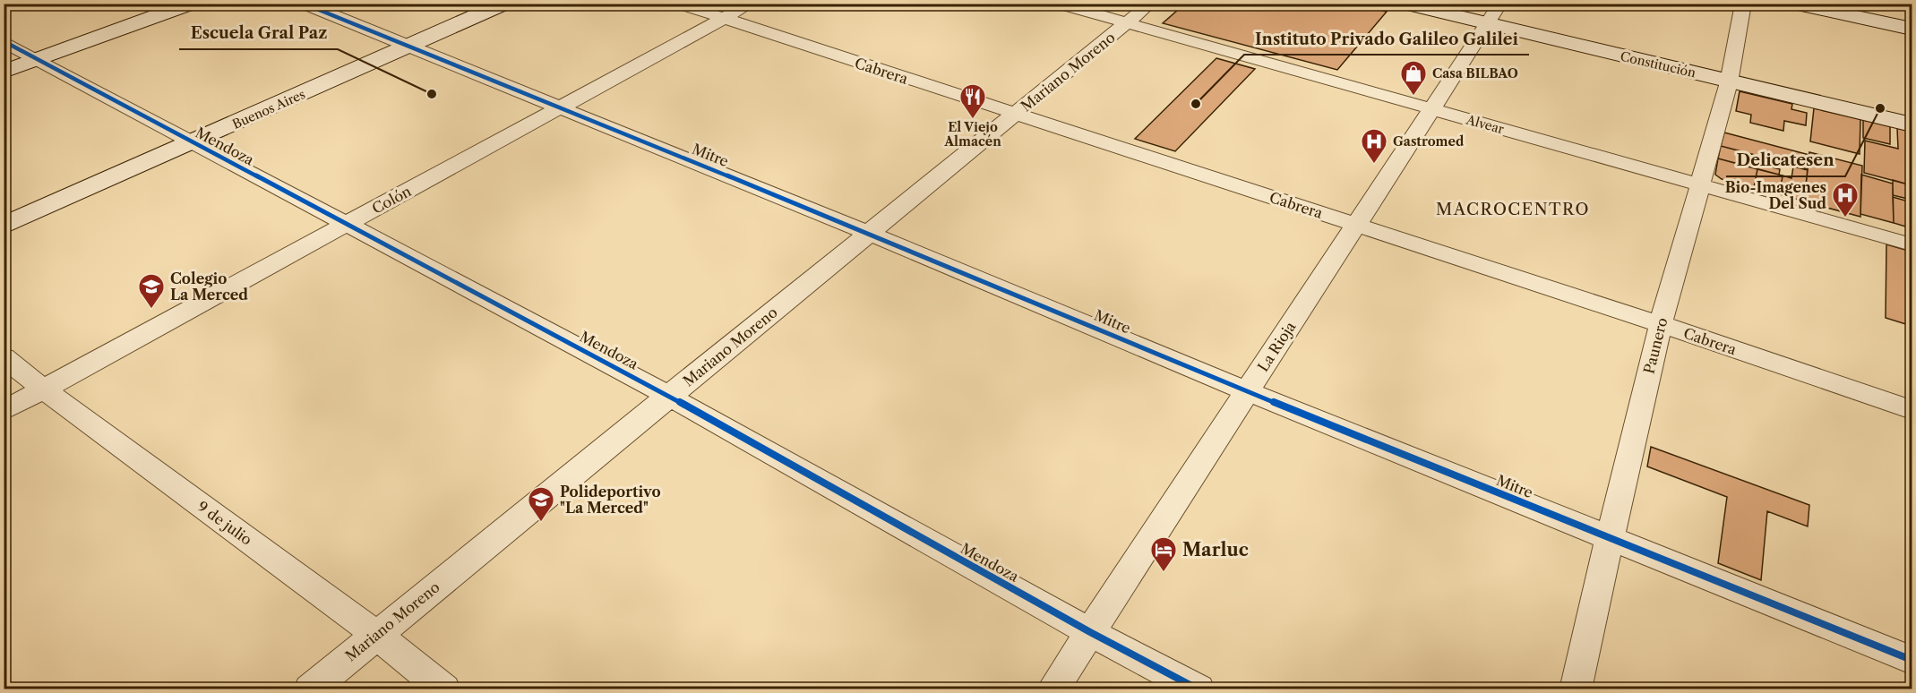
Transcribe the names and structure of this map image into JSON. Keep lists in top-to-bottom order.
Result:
{
  "streets": {
    "main road": ["Constitución", "Buenos Aires"],
    "street": [
      "Cabrera",
      "Mariano Moreno",
      "Alvear",
      "Mendoza",
      "Mitre",
      "Colón",
      "Paunero",
      "La Rioja",
      "9 de julio"
    ]
  },
  "crossings": [
    ["Constitución", "Paunero"],
    ["Constitución", "La Rioja"],
    ["Cabrera", "Mariano Moreno"],
    ["Cabrera", "Colón"],
    ["Cabrera", "Paunero"],
    ["Cabrera", "La Rioja"],
    ["Mariano Moreno", "Alvear"],
    ["Mariano Moreno", "Mendoza"],
    ["Mariano Moreno", "Mitre"],
    ["Mariano Moreno", "9 de julio"],
    ["Buenos Aires", "Mendoza"],
    ["Buenos Aires", "Mitre"],
    ["Alvear", "Paunero"],
    ["Alvear", "La Rioja"],
    ["Mendoza", "Colón"],
    ["Mendoza", "La Rioja"],
    ["Mitre", "Colón"],
    ["Mitre", "Paunero"],
    ["Mitre", "La Rioja"],
    ["Colón", "9 de julio"]
  ],
  "districts": ["MACROCENTRO"],
  "places": {
    "other": ["Escuela Gral Paz", "Instituto Privado Galileo Galilei", "Delicatesen"],
    "shop": ["Casa BILBAO"],
    "restaurant": ["El Viejo Almacén"],
    "hospital": ["Gastromed", "Bio-Imagenes Del Sud"],
    "school or university": ["Colegio La Merced", "Polideportivo \"La Merced\""],
    "hotel": ["Marluc"]
  }
}
